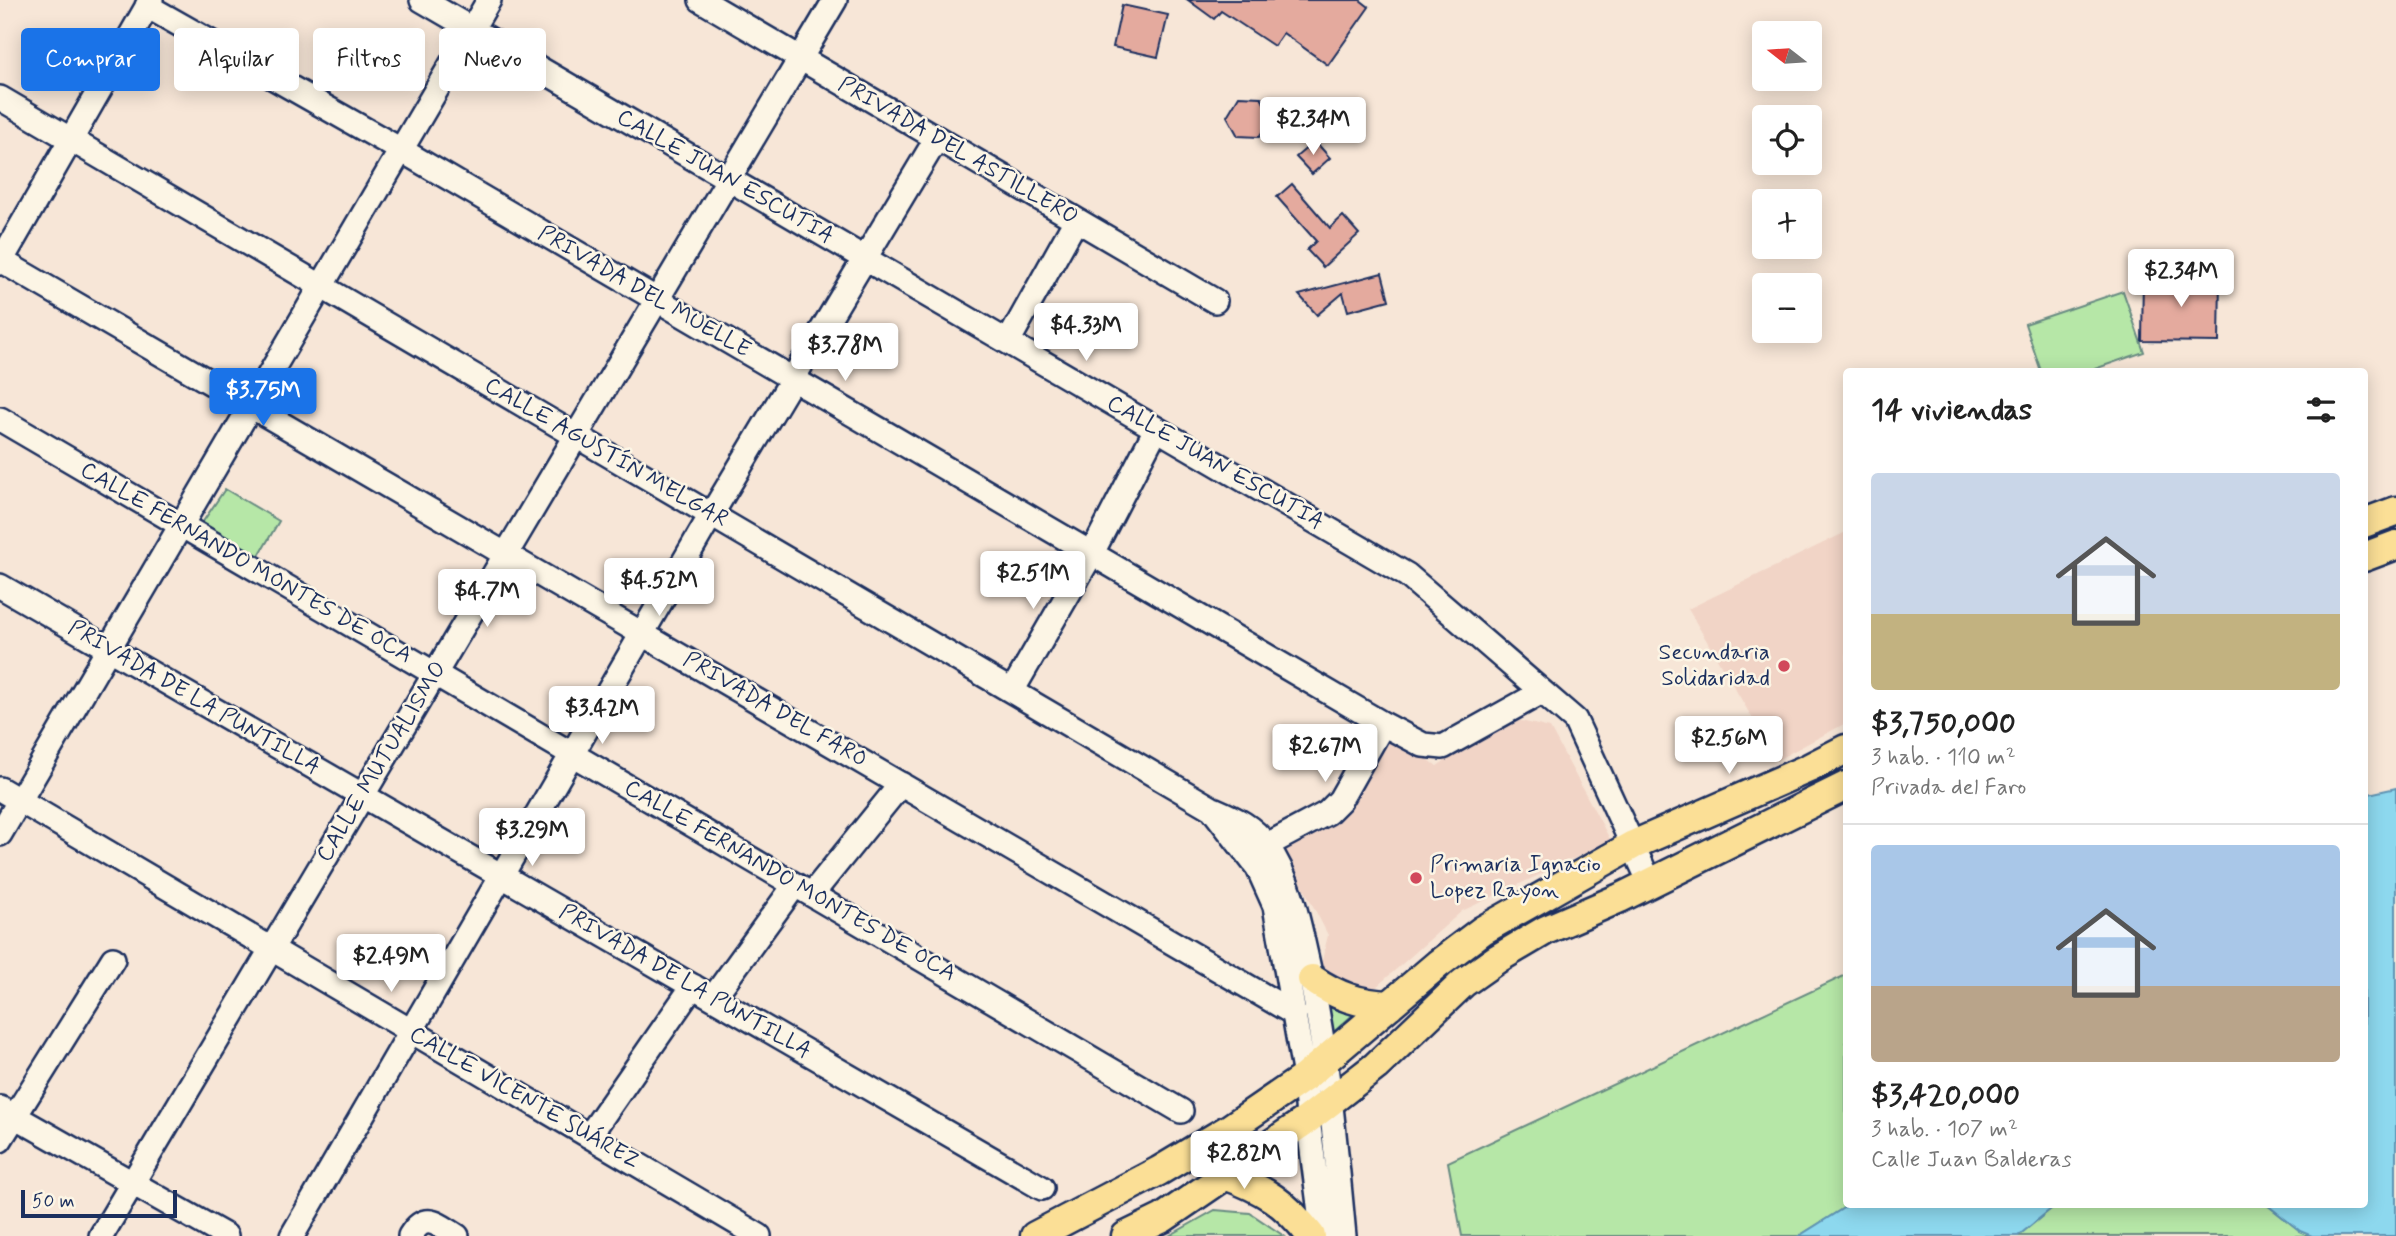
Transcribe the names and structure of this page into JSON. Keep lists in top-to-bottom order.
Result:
{
  "streets": {
    "street": [
      "PRIVADA DEL ASTILLERO",
      "CALLE JUAN ESCUTIA",
      "PRIVADA DEL MUELLE",
      "CALLE AGUSTÍN MELGAR",
      "CALLE FERNANDO MONTES DE OCA",
      "PRIVADA DE LA PUNTILLA",
      "PRIVADA DEL FARO",
      "CALLE MUTUALISMO",
      "CALLE VICENTE SUÁREZ"
    ]
  },
  "crossings": [
    ["PRIVADA DEL ASTILLERO", "CALLE MUTUALISMO"],
    ["CALLE JUAN ESCUTIA", "PRIVADA DEL MUELLE"],
    ["CALLE JUAN ESCUTIA", "CALLE MUTUALISMO"],
    ["PRIVADA DEL MUELLE", "CALLE MUTUALISMO"],
    ["CALLE AGUSTÍN MELGAR", "PRIVADA DEL FARO"],
    ["CALLE AGUSTÍN MELGAR", "CALLE MUTUALISMO"],
    ["CALLE FERNANDO MONTES DE OCA", "CALLE MUTUALISMO"],
    ["PRIVADA DE LA PUNTILLA", "CALLE MUTUALISMO"],
    ["PRIVADA DEL FARO", "CALLE MUTUALISMO"],
    ["CALLE MUTUALISMO", "CALLE VICENTE SUÁREZ"]
  ],
  "places": ["Secundaria Solidaridad", "Primaria Ignacio Lopez Rayon"],
  "scale_bar": "50 m",
  "north": "left",
  "page": {
    "map_buttons": ["+", "−"],
    "chip": [
      "Comprar",
      "Alquilar",
      "Filtros",
      "Nuevo"
    ],
    "price": [
      "$2.34M",
      "$2.34M",
      "$4.33M",
      "$3.78M",
      "$3.75M",
      "$2.51M",
      "$4.52M",
      "$4.7M",
      "$3.42M",
      "$2.56M",
      "$2.67M",
      "$3.29M",
      "$2.49M",
      "$2.82M"
    ],
    "heading": "14 viviendas",
    "list": [
      {
        "name": "$3,750,000",
        "note": "3 hab. · 110 m² · Privada del Faro"
      },
      {
        "name": "$3,420,000",
        "note": "3 hab. · 107 m² · Calle Juan Balderas"
      }
    ],
    "scale": "50 m"
  }
}
